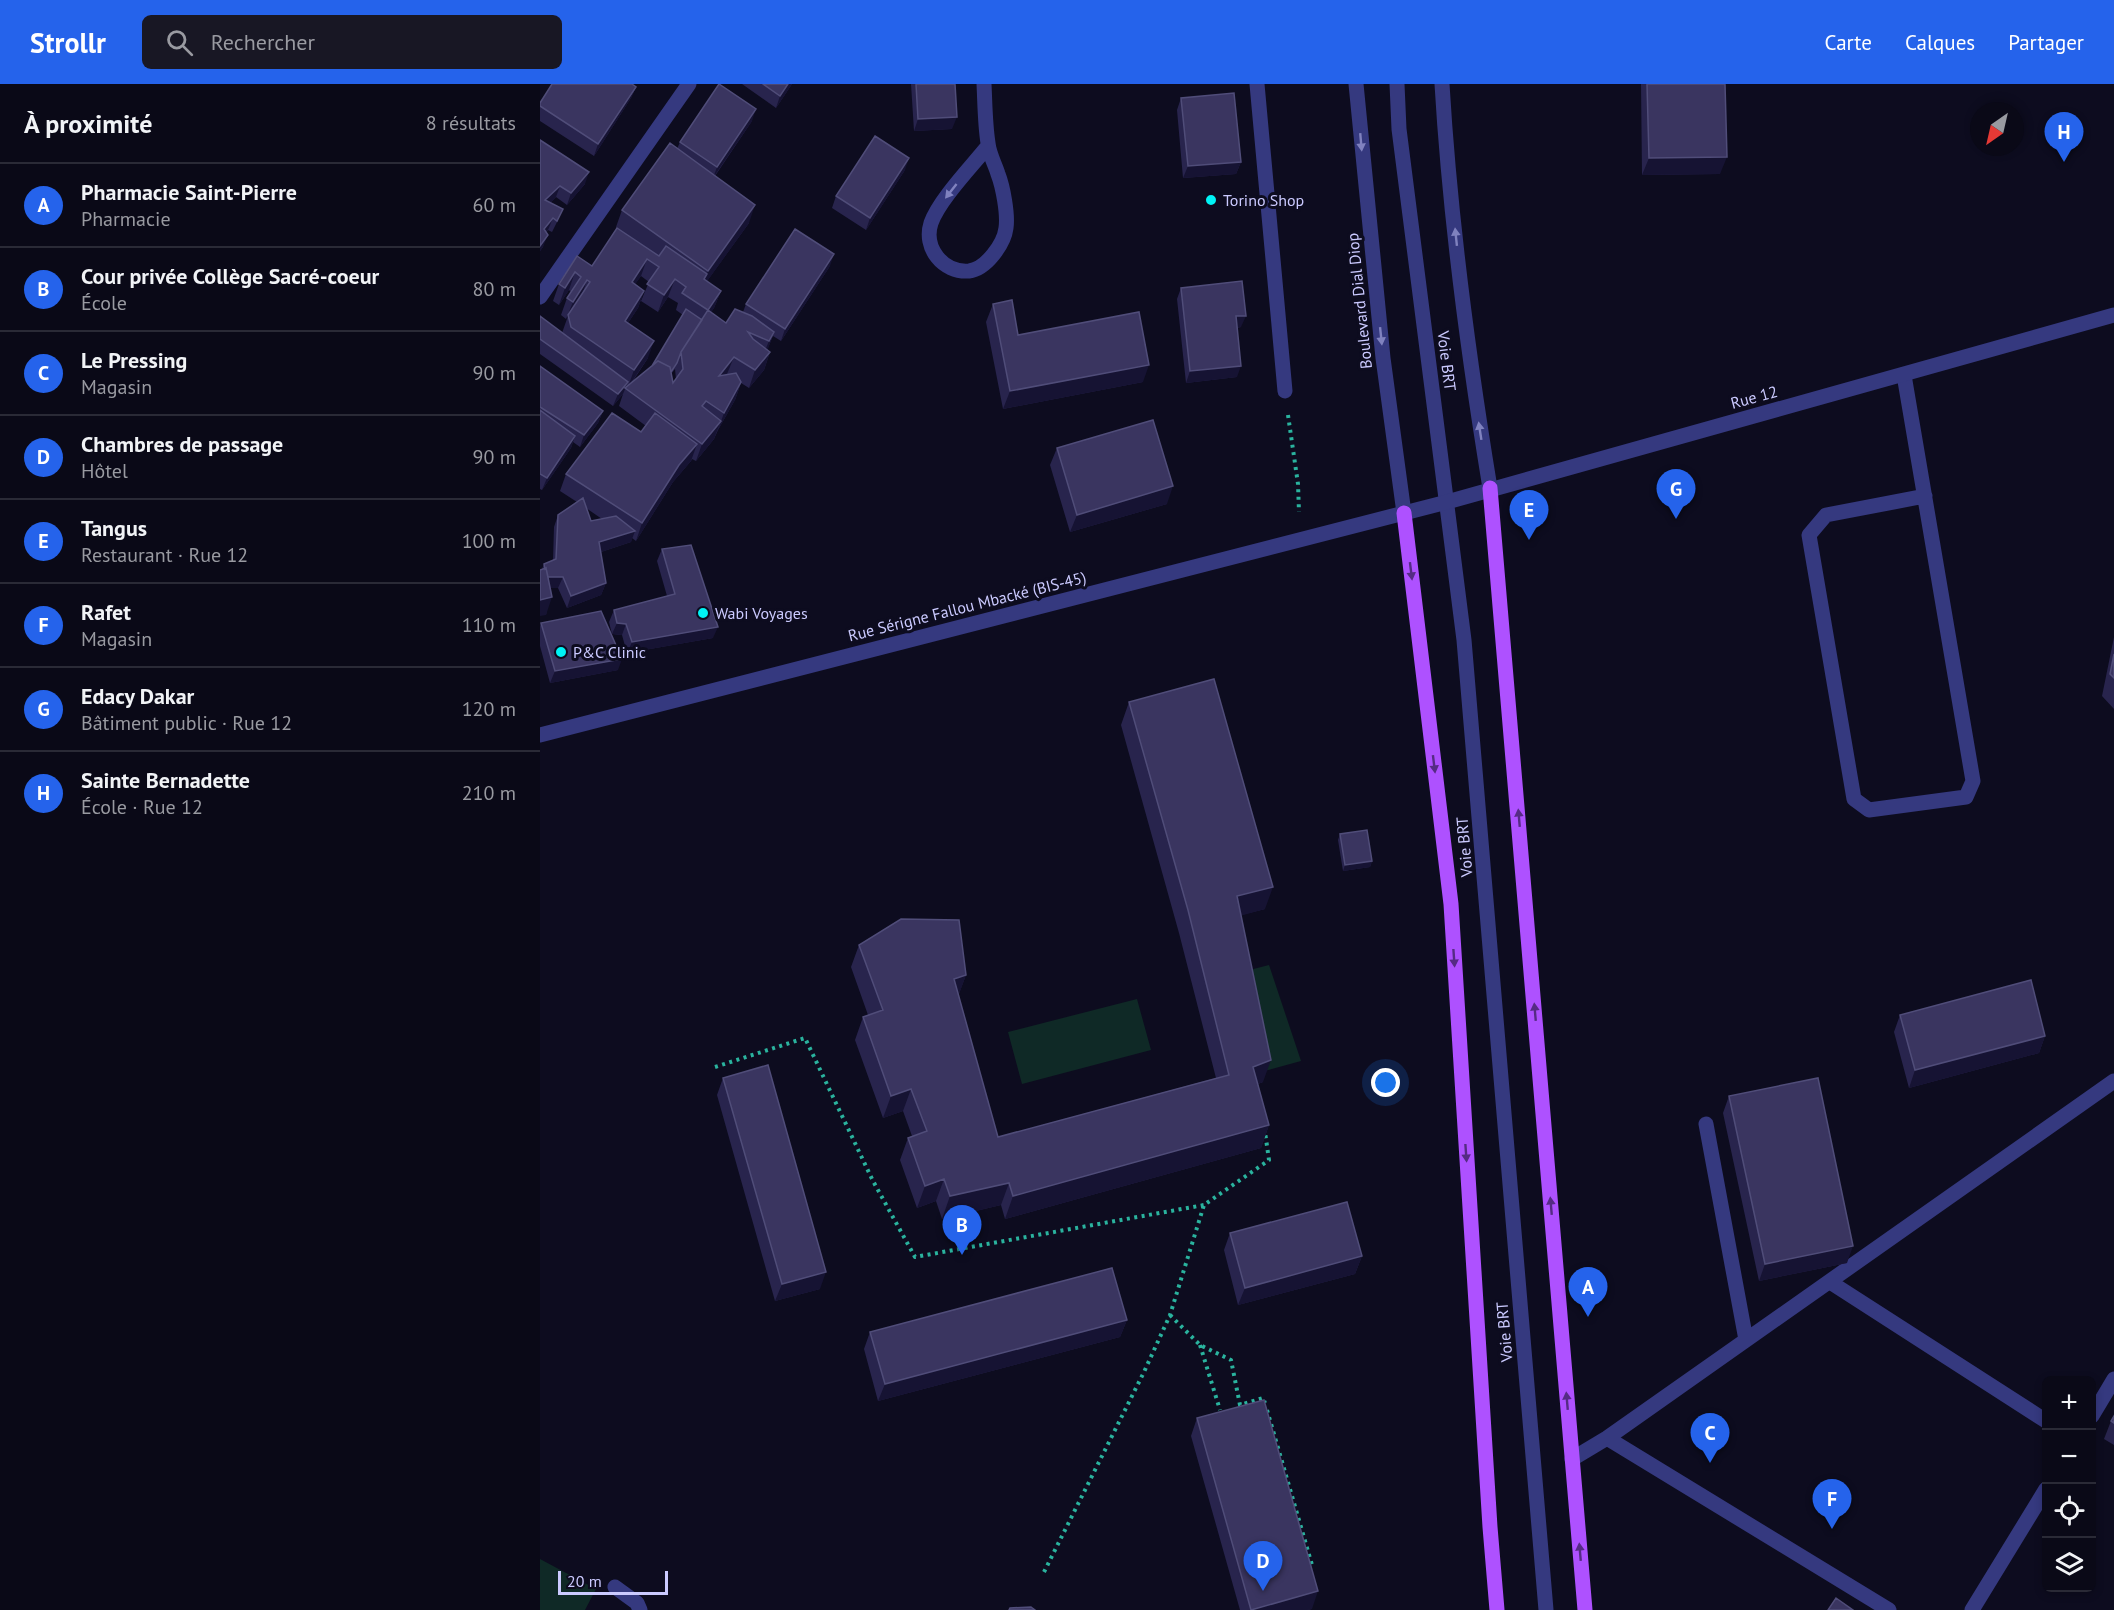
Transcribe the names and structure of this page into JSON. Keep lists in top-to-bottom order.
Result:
{
  "streets": {
    "street": [
      "Boulevard Dial Diop",
      "Voie BRT",
      "Rue 12",
      "Rue Sérigne Fallou Mbacké (BIS-45)"
    ]
  },
  "crossings": [
    ["Boulevard Dial Diop", "Rue 12"],
    ["Boulevard Dial Diop", "Rue Sérigne Fallou Mbacké (BIS-45)"],
    ["Voie BRT", "Rue 12"],
    ["Rue 12", "Rue Sérigne Fallou Mbacké (BIS-45)"]
  ],
  "places": ["Torino Shop", "Wabi Voyages", "P&C Clinic"],
  "scale_bar": "20 m",
  "north": "bottom left",
  "page": {
    "header": "Strollr",
    "search": "Rechercher",
    "nav": ["Carte", "Calques", "Partager"],
    "heading": ["À proximité", "8 résultats"],
    "pins": [
      "H",
      "G",
      "E",
      "B",
      "A",
      "C",
      "F",
      "D"
    ],
    "list": [
      {
        "mark": "A",
        "name": "Pharmacie Saint-Pierre",
        "note": "Pharmacie",
        "value": "60 m"
      },
      {
        "mark": "B",
        "name": "Cour privée Collège Sacré-coeur",
        "note": "École",
        "value": "80 m"
      },
      {
        "mark": "C",
        "name": "Le Pressing",
        "note": "Magasin",
        "value": "90 m"
      },
      {
        "mark": "D",
        "name": "Chambres de passage",
        "note": "Hôtel",
        "value": "90 m"
      },
      {
        "mark": "E",
        "name": "Tangus",
        "note": "Restaurant · Rue 12",
        "value": "100 m"
      },
      {
        "mark": "F",
        "name": "Rafet",
        "note": "Magasin",
        "value": "110 m"
      },
      {
        "mark": "G",
        "name": "Edacy Dakar",
        "note": "Bâtiment public · Rue 12",
        "value": "120 m"
      },
      {
        "mark": "H",
        "name": "Sainte Bernadette",
        "note": "École · Rue 12",
        "value": "210 m"
      }
    ],
    "map_buttons": ["+", "−"],
    "scale": "20 m"
  }
}
